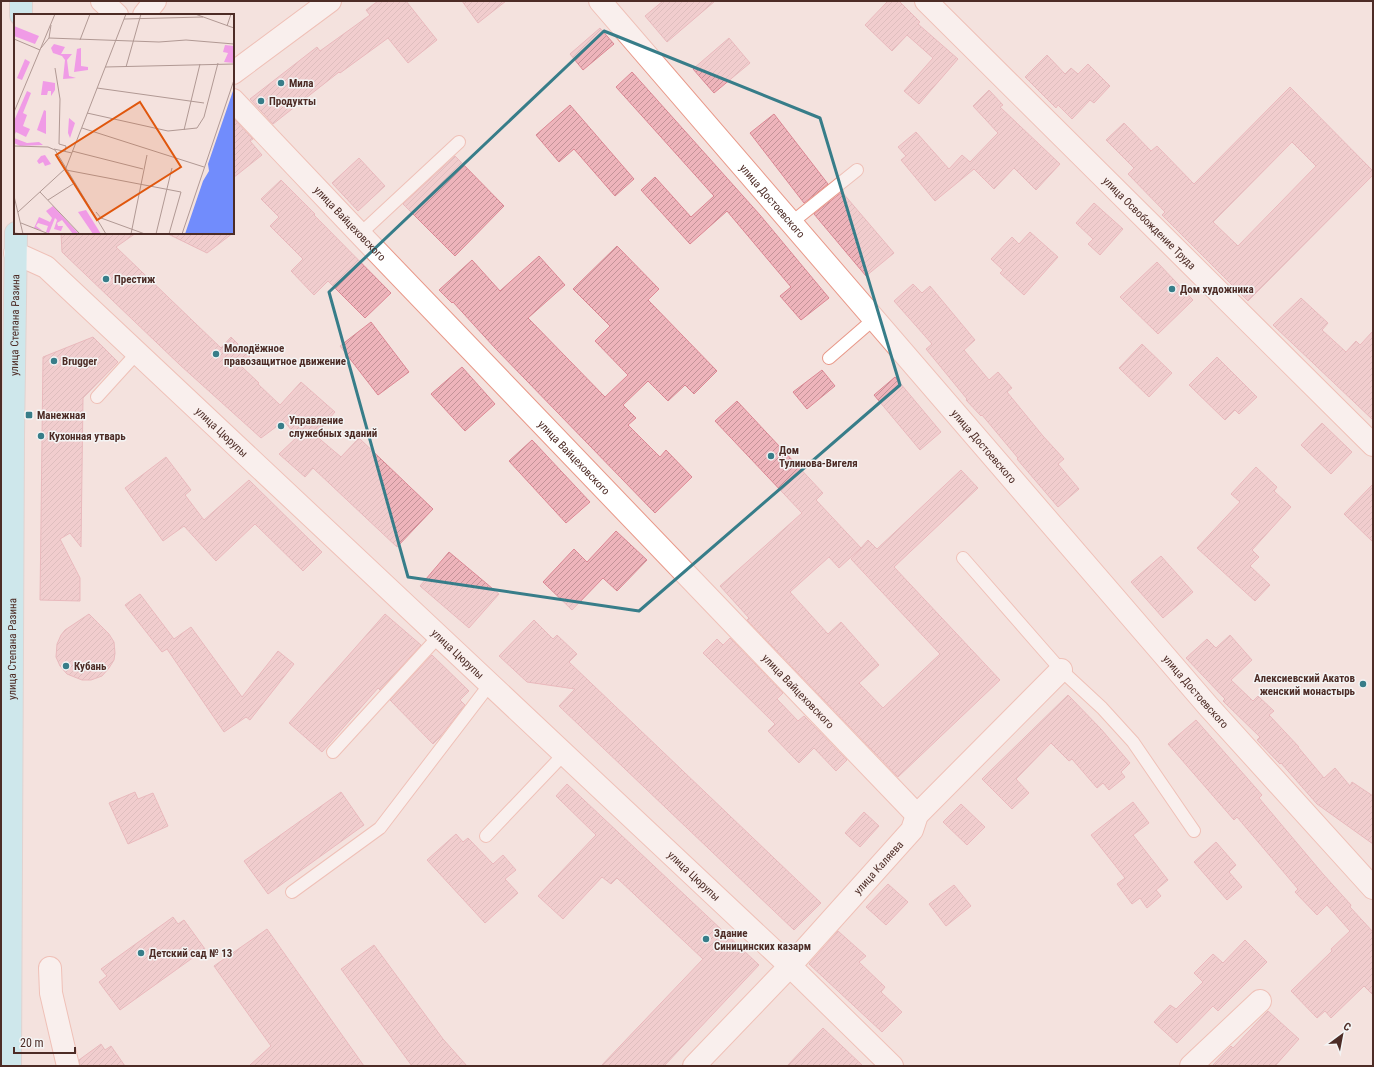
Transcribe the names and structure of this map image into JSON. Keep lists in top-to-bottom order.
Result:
{
  "streets": {
    "main road": ["улица Степана Разина"],
    "street": [
      "улица Достоевского",
      "улица Освобождение Труда",
      "улица Вайцеховского",
      "улица Цюрупы",
      "улица Каляева"
    ]
  },
  "crossings": [
    ["улица Вайцеховского", "улица Каляева"],
    ["улица Степана Разина", "улица Цюрупы"],
    ["улица Цюрупы", "улица Каляева"]
  ],
  "places": {
    "other": [
      "Мила",
      "Продукты",
      "Престиж",
      "Дом художника",
      "Молодёжное правозащитное движение",
      "Brugger",
      "Управление служебных зданий",
      "Кухонная утварь",
      "Дом Тулинова-Вигеля",
      "Кубань",
      "Алексиевский Акатов женский монастырь",
      "Здание Синицинских казарм",
      "Детский сад № 13"
    ],
    "transit": ["Манежная"]
  },
  "scale_bar": "20 m",
  "north": "top right"
}
